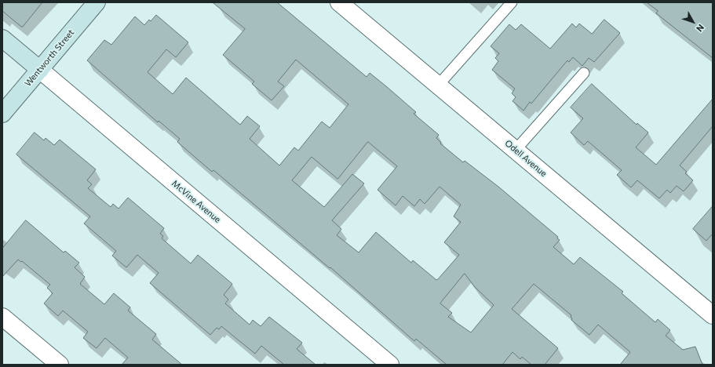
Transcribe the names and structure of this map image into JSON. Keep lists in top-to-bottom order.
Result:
{
  "streets": {
    "street": ["Wentworth Street", "Odell Avenue", "McVine Avenue"]
  },
  "crossings": [
    ["Wentworth Street", "McVine Avenue"]
  ],
  "north": "bottom right"
}
